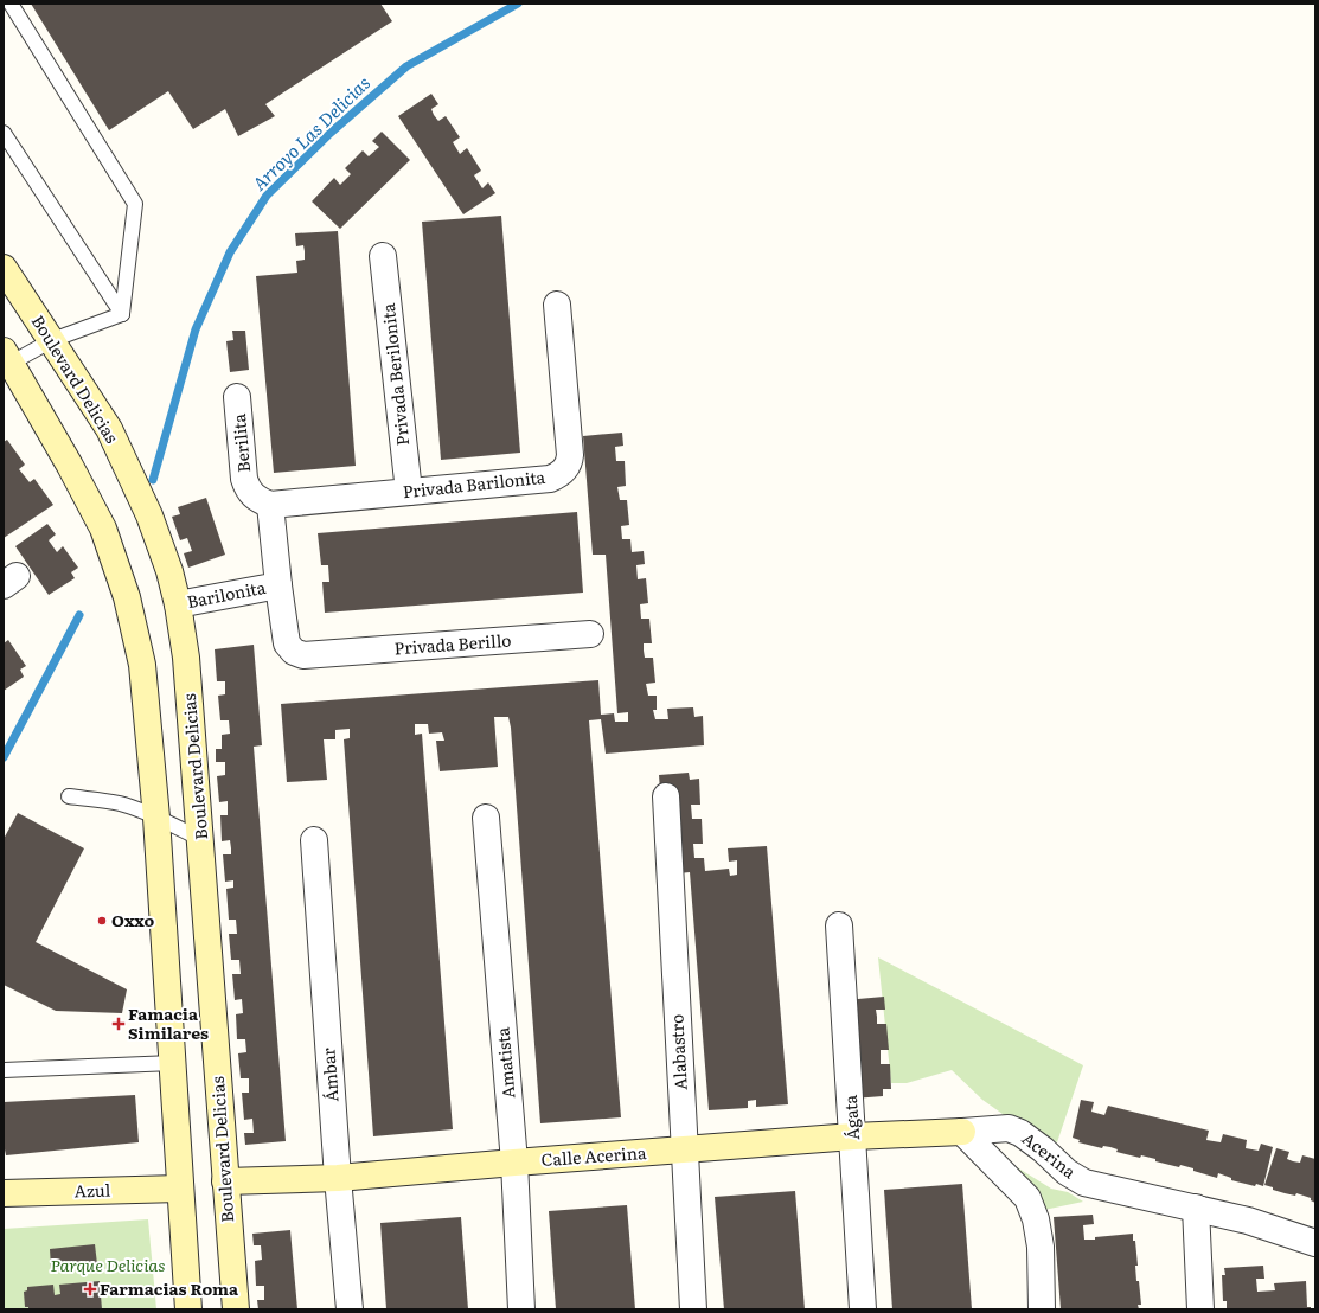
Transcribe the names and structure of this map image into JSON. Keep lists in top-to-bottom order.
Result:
{
  "streets": {
    "main road": ["Boulevard Delicias", "Calle Acerina", "Azul"],
    "street": [
      "Privada Berilonita",
      "Berilita",
      "Privada Barilonita",
      "Barilonita",
      "Privada Berillo",
      "Alabastro",
      "Amatista",
      "Ámbar",
      "Ágata",
      "Acerina"
    ]
  },
  "crossings": [
    ["Privada Berilonita", "Privada Barilonita"],
    ["Boulevard Delicias", "Barilonita"],
    ["Boulevard Delicias", "Calle Acerina"],
    ["Berilita", "Privada Barilonita"],
    ["Berilita", "Barilonita"],
    ["Privada Barilonita", "Barilonita"],
    ["Barilonita", "Privada Berillo"],
    ["Alabastro", "Calle Acerina"],
    ["Amatista", "Calle Acerina"],
    ["Ámbar", "Calle Acerina"],
    ["Ágata", "Calle Acerina"],
    ["Acerina", "Calle Acerina"]
  ],
  "water": ["Arroyo Las Delicias"],
  "parks": ["Parque Delicias"],
  "places": {
    "other": ["Oxxo"],
    "health": ["Famacia Similares", "Farmacias Roma"]
  }
}
